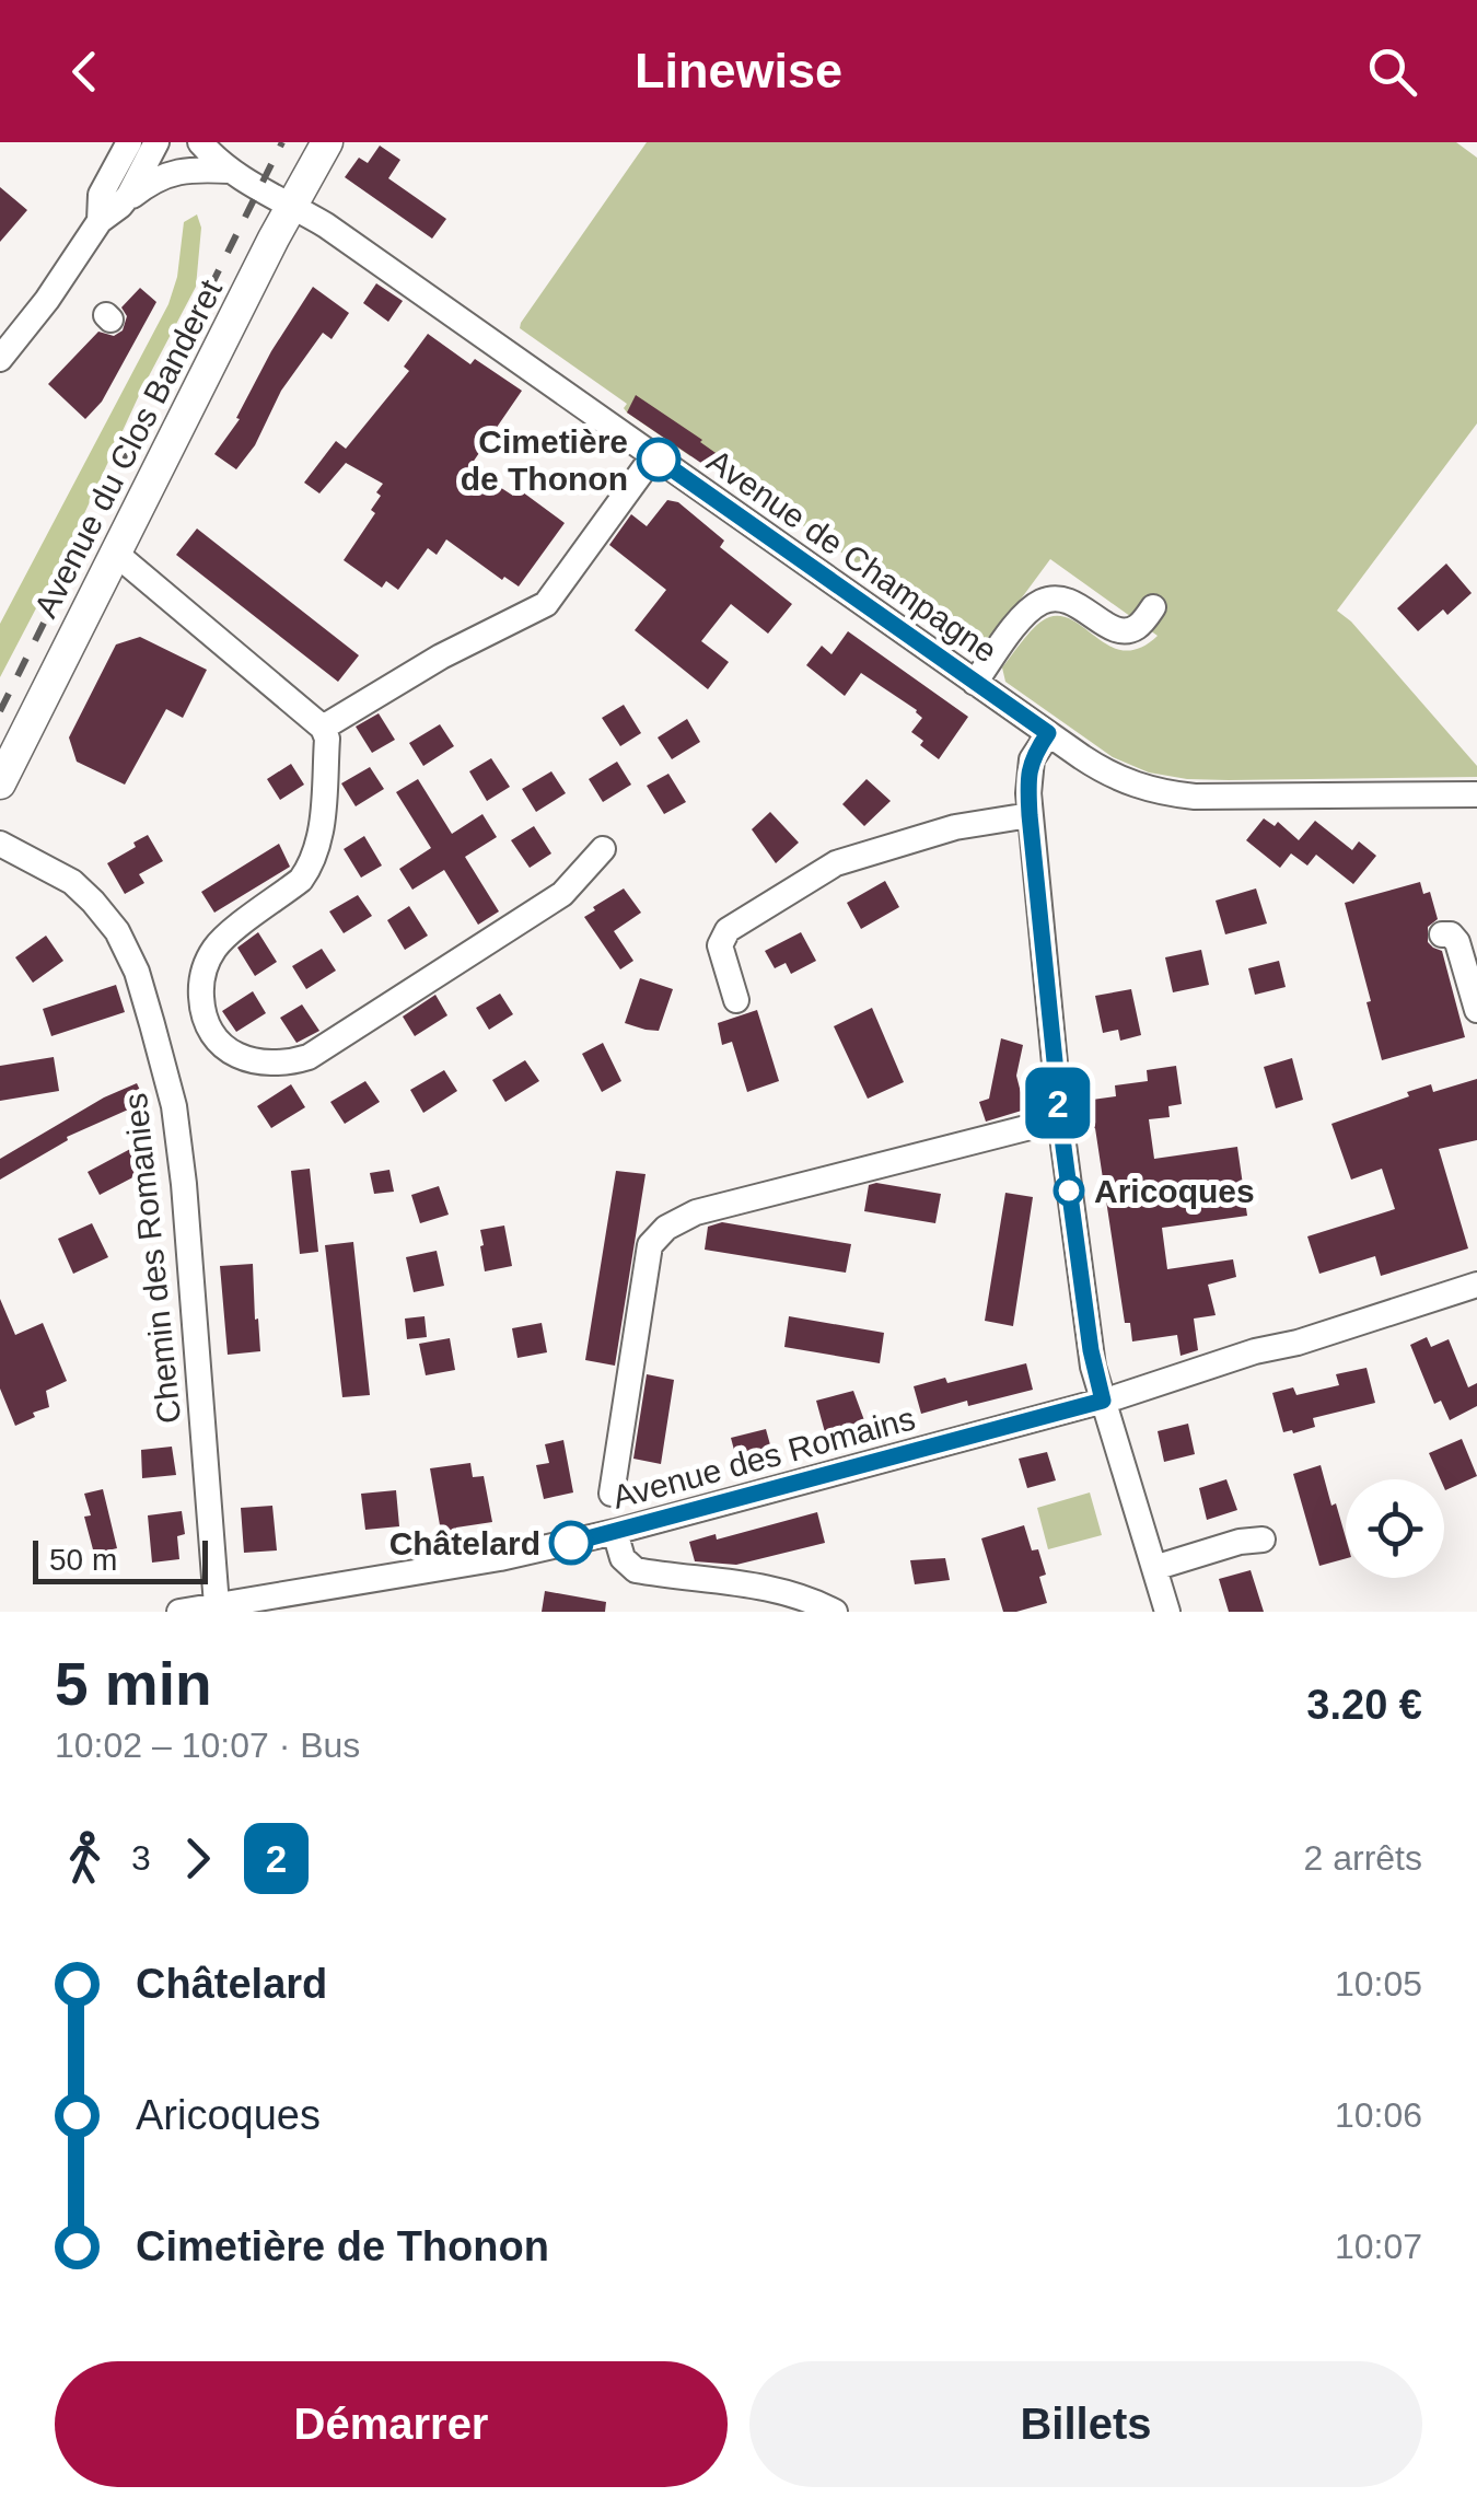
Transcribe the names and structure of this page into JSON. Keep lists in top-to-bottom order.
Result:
{
  "streets": {
    "main road": ["Avenue du Clos Banderet"],
    "street": ["Avenue de Champagne", "Chemin des Romanies", "Avenue des Romains"]
  },
  "crossings": [
    ["Avenue du Clos Banderet", "Avenue de Champagne"],
    ["Chemin des Romanies", "Avenue des Romains"]
  ],
  "places": ["Cimetière de Thonon", "Aricoques", "Châtelard"],
  "lines": ["bus line 2"],
  "scale_bar": "50 m",
  "page": {
    "header": "Linewise",
    "on_map": "2",
    "scale": "50 m",
    "heading": ["5 min", "10:02 – 10:07 · Bus", "3.20 €"],
    "legs": ["3", "2", "2 arrêts"],
    "list": [
      {
        "name": "Châtelard",
        "value": "10:05"
      },
      {
        "name": "Aricoques",
        "value": "10:06"
      },
      {
        "name": "Cimetière de Thonon",
        "value": "10:07"
      }
    ],
    "buttons": ["Démarrer", "Billets"]
  }
}
